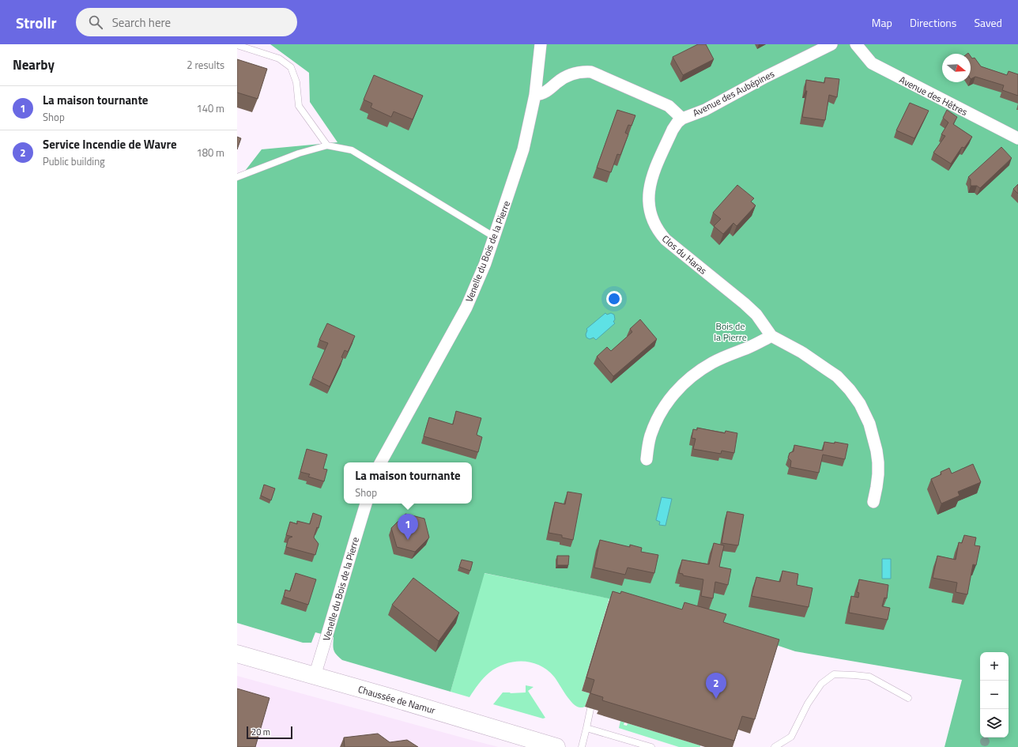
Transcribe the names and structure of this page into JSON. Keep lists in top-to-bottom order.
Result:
{
  "streets": {
    "main road": ["Chaussée de Namur"],
    "street": [
      "Avenue des Aubépines",
      "Avenue des Hêtres",
      "Venelle du Bois de la Pierre",
      "Clos du Haras"
    ]
  },
  "crossings": [
    ["Avenue des Aubépines", "Venelle du Bois de la Pierre"],
    ["Avenue des Aubépines", "Clos du Haras"],
    ["Venelle du Bois de la Pierre", "Chaussée de Namur"]
  ],
  "parks": ["Bois de la Pierre"],
  "scale_bar": "20 m",
  "north": "right",
  "page": {
    "header": "Strollr",
    "search": "Search here",
    "nav": ["Map", "Directions", "Saved"],
    "heading": ["Nearby", "2 results"],
    "list": [
      {
        "mark": "1",
        "name": "La maison tournante",
        "note": "Shop",
        "value": "140 m"
      },
      {
        "mark": "2",
        "name": "Service Incendie de Wavre",
        "note": "Public building",
        "value": "180 m"
      }
    ],
    "popup": ["La maison tournante", "Shop"],
    "pins": ["1", "2"],
    "map_buttons": ["+", "−"],
    "scale": "20 m"
  }
}
